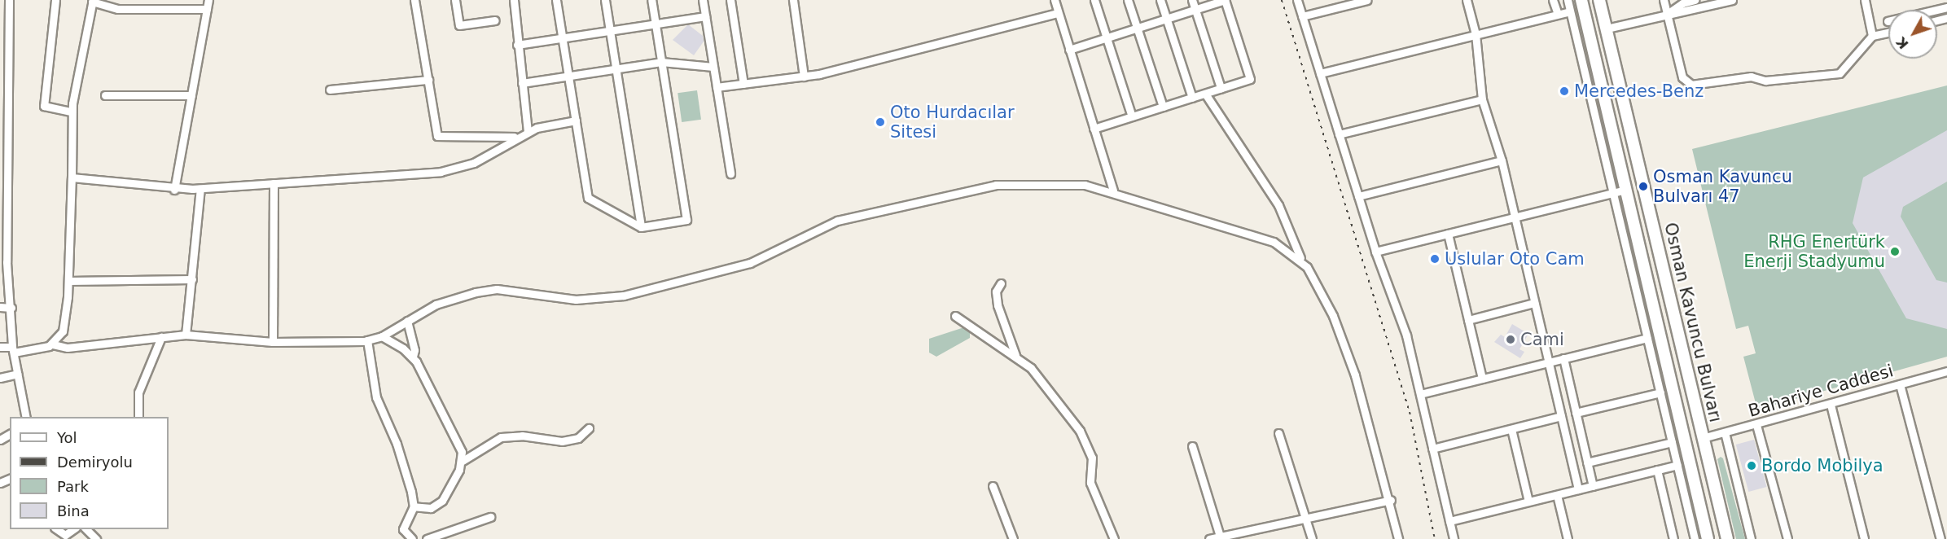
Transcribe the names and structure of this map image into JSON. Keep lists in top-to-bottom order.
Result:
{
  "streets": {
    "highway": ["Osman Kavuncu Bulvarı"],
    "street": ["Bahariye Caddesi"]
  },
  "crossings": [
    ["Osman Kavuncu Bulvarı", "Bahariye Caddesi"]
  ],
  "places": [
    "Mercedes-Benz",
    "Oto Hurdacılar Sitesi",
    "Osman Kavuncu Bulvarı 47",
    "RHG Enertürk Enerji Stadyumu",
    "Uslular Oto Cam",
    "Cami",
    "Bordo Mobilya"
  ],
  "legend": [
    "Yol",
    "Demiryolu",
    "Park",
    "Bina"
  ],
  "north": "bottom left"
}
